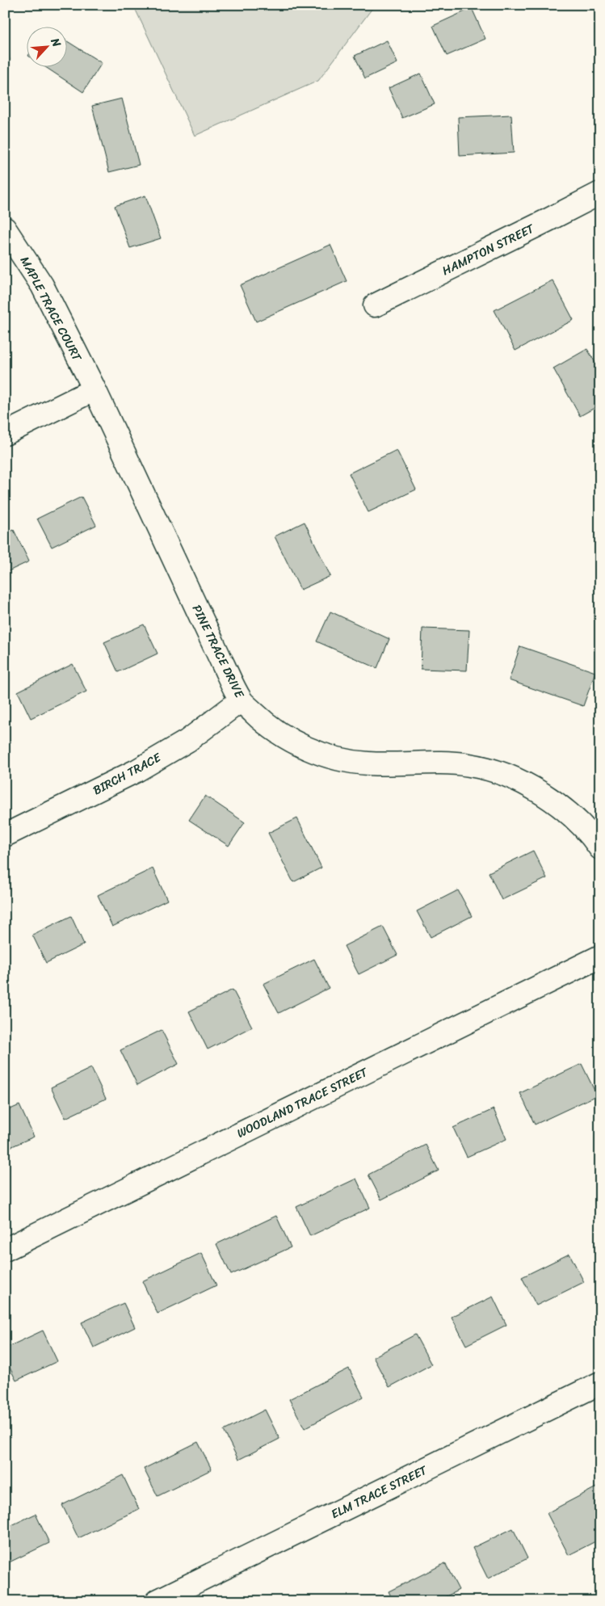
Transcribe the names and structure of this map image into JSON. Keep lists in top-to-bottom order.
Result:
{
  "streets": {
    "street": [
      "HAMPTON STREET",
      "MAPLE TRACE COURT",
      "PINE TRACE DRIVE",
      "BIRCH TRACE",
      "WOODLAND TRACE STREET",
      "ELM TRACE STREET"
    ]
  },
  "crossings": [
    ["MAPLE TRACE COURT", "PINE TRACE DRIVE"],
    ["PINE TRACE DRIVE", "BIRCH TRACE"]
  ],
  "north": "top right"
}
